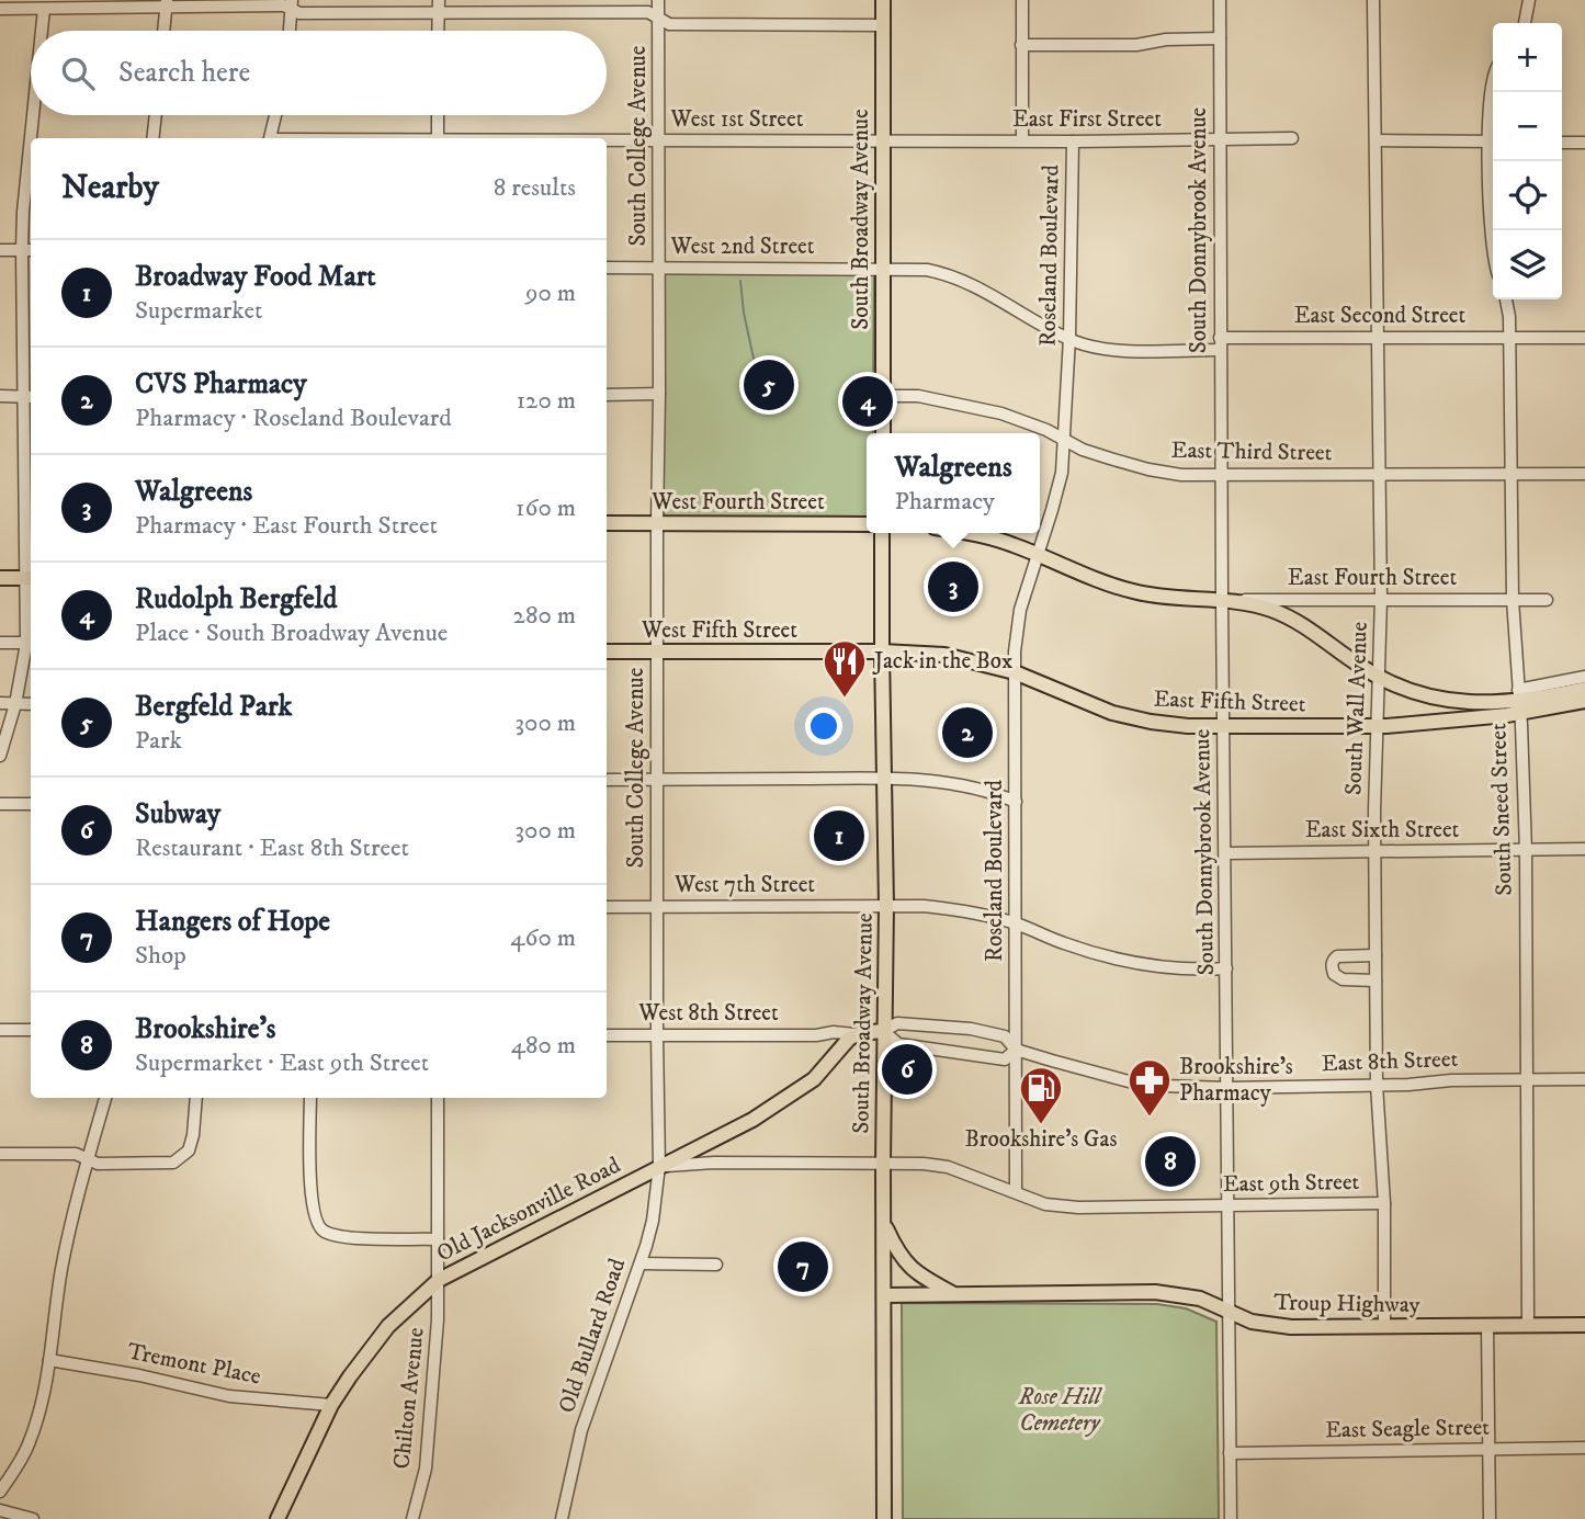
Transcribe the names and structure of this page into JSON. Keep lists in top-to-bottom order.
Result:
{
  "streets": {
    "main road": [
      "South Broadway Avenue",
      "West Fourth Street",
      "East Fourth Street",
      "West Fifth Street",
      "East Fifth Street",
      "Old Jacksonville Road",
      "Troup Highway"
    ],
    "street": [
      "West 1st Street",
      "East First Street",
      "South College Avenue",
      "South Donnybrook Avenue",
      "West 2nd Street",
      "Roseland Boulevard",
      "East Second Street",
      "East Third Street",
      "South Wall Avenue",
      "South Sneed Street",
      "East Sixth Street",
      "West 7th Street",
      "West 8th Street",
      "East 8th Street",
      "East 9th Street",
      "Old Bullard Road",
      "Tremont Place",
      "Chilton Avenue",
      "East Seagle Street"
    ]
  },
  "crossings": [
    ["West 1st Street", "East First Street"],
    ["West 1st Street", "South College Avenue"],
    ["West 1st Street", "South Broadway Avenue"],
    ["East First Street", "South Broadway Avenue"],
    ["East First Street", "South Donnybrook Avenue"],
    ["East First Street", "Roseland Boulevard"],
    ["South College Avenue", "West 2nd Street"],
    ["South College Avenue", "West Fourth Street"],
    ["South College Avenue", "West Fifth Street"],
    ["South College Avenue", "West 7th Street"],
    ["South College Avenue", "West 8th Street"],
    ["South College Avenue", "East 9th Street"],
    ["South College Avenue", "Old Jacksonville Road"],
    ["South College Avenue", "Old Bullard Road"],
    ["South Broadway Avenue", "West 2nd Street"],
    ["South Broadway Avenue", "East Second Street"],
    ["South Broadway Avenue", "East Third Street"],
    ["South Broadway Avenue", "West Fifth Street"],
    ["South Broadway Avenue", "East Fifth Street"],
    ["South Broadway Avenue", "West 7th Street"],
    ["South Broadway Avenue", "East 8th Street"],
    ["South Broadway Avenue", "East 9th Street"],
    ["South Broadway Avenue", "Troup Highway"],
    ["South Donnybrook Avenue", "East Second Street"],
    ["South Donnybrook Avenue", "East Third Street"],
    ["South Donnybrook Avenue", "East Fourth Street"],
    ["South Donnybrook Avenue", "East Fifth Street"],
    ["South Donnybrook Avenue", "East Sixth Street"],
    ["South Donnybrook Avenue", "West 7th Street"],
    ["South Donnybrook Avenue", "East 8th Street"],
    ["South Donnybrook Avenue", "East 9th Street"],
    ["South Donnybrook Avenue", "Troup Highway"],
    ["South Donnybrook Avenue", "East Seagle Street"],
    ["West 2nd Street", "East Second Street"],
    ["Roseland Boulevard", "East Second Street"],
    ["Roseland Boulevard", "East Third Street"],
    ["Roseland Boulevard", "East Fourth Street"],
    ["Roseland Boulevard", "East Fifth Street"],
    ["Roseland Boulevard", "West 7th Street"],
    ["Roseland Boulevard", "East 8th Street"],
    ["Roseland Boulevard", "East 9th Street"],
    ["East Second Street", "South Wall Avenue"],
    ["East Second Street", "South Sneed Street"],
    ["East Third Street", "South Wall Avenue"],
    ["East Third Street", "South Sneed Street"],
    ["East Fourth Street", "East Fifth Street"],
    ["East Fourth Street", "South Wall Avenue"],
    ["East Fourth Street", "South Sneed Street"],
    ["West Fifth Street", "East Fifth Street"],
    ["East Fifth Street", "South Wall Avenue"],
    ["East Fifth Street", "South Sneed Street"],
    ["South Wall Avenue", "East Sixth Street"],
    ["South Wall Avenue", "East 8th Street"],
    ["South Wall Avenue", "East 9th Street"],
    ["South Wall Avenue", "Troup Highway"],
    ["South Sneed Street", "East Sixth Street"],
    ["South Sneed Street", "East 8th Street"],
    ["South Sneed Street", "Troup Highway"],
    ["West 8th Street", "Old Jacksonville Road"],
    ["East 9th Street", "Old Jacksonville Road"],
    ["East 9th Street", "Old Bullard Road"],
    ["Old Jacksonville Road", "Old Bullard Road"],
    ["Old Jacksonville Road", "Tremont Place"],
    ["Old Jacksonville Road", "Chilton Avenue"]
  ],
  "parks": ["Rose Hill Cemetery"],
  "places": {
    "restaurant": ["Jack in the Box"],
    "pharmacy": ["Brookshire's Pharmacy"],
    "fuel station": ["Brookshire's Gas"]
  },
  "page": {
    "map_buttons": ["+", "−"],
    "search": "Search here",
    "heading": ["Nearby", "8 results"],
    "list": [
      {
        "mark": "1",
        "name": "Broadway Food Mart",
        "note": "Supermarket",
        "value": "90 m"
      },
      {
        "mark": "2",
        "name": "CVS Pharmacy",
        "note": "Pharmacy · Roseland Boulevard",
        "value": "120 m"
      },
      {
        "mark": "3",
        "name": "Walgreens",
        "note": "Pharmacy · East Fourth Street",
        "value": "160 m"
      },
      {
        "mark": "4",
        "name": "Rudolph Bergfeld",
        "note": "Place · South Broadway Avenue",
        "value": "280 m"
      },
      {
        "mark": "5",
        "name": "Bergfeld Park",
        "note": "Park",
        "value": "300 m"
      },
      {
        "mark": "6",
        "name": "Subway",
        "note": "Restaurant · East 8th Street",
        "value": "300 m"
      },
      {
        "mark": "7",
        "name": "Hangers of Hope",
        "note": "Shop",
        "value": "460 m"
      },
      {
        "mark": "8",
        "name": "Brookshire's",
        "note": "Supermarket · East 9th Street",
        "value": "480 m"
      }
    ],
    "pins": [
      "5",
      "4",
      "3",
      "2",
      "1",
      "6",
      "8",
      "7"
    ],
    "popup": ["Walgreens", "Pharmacy"]
  }
}
